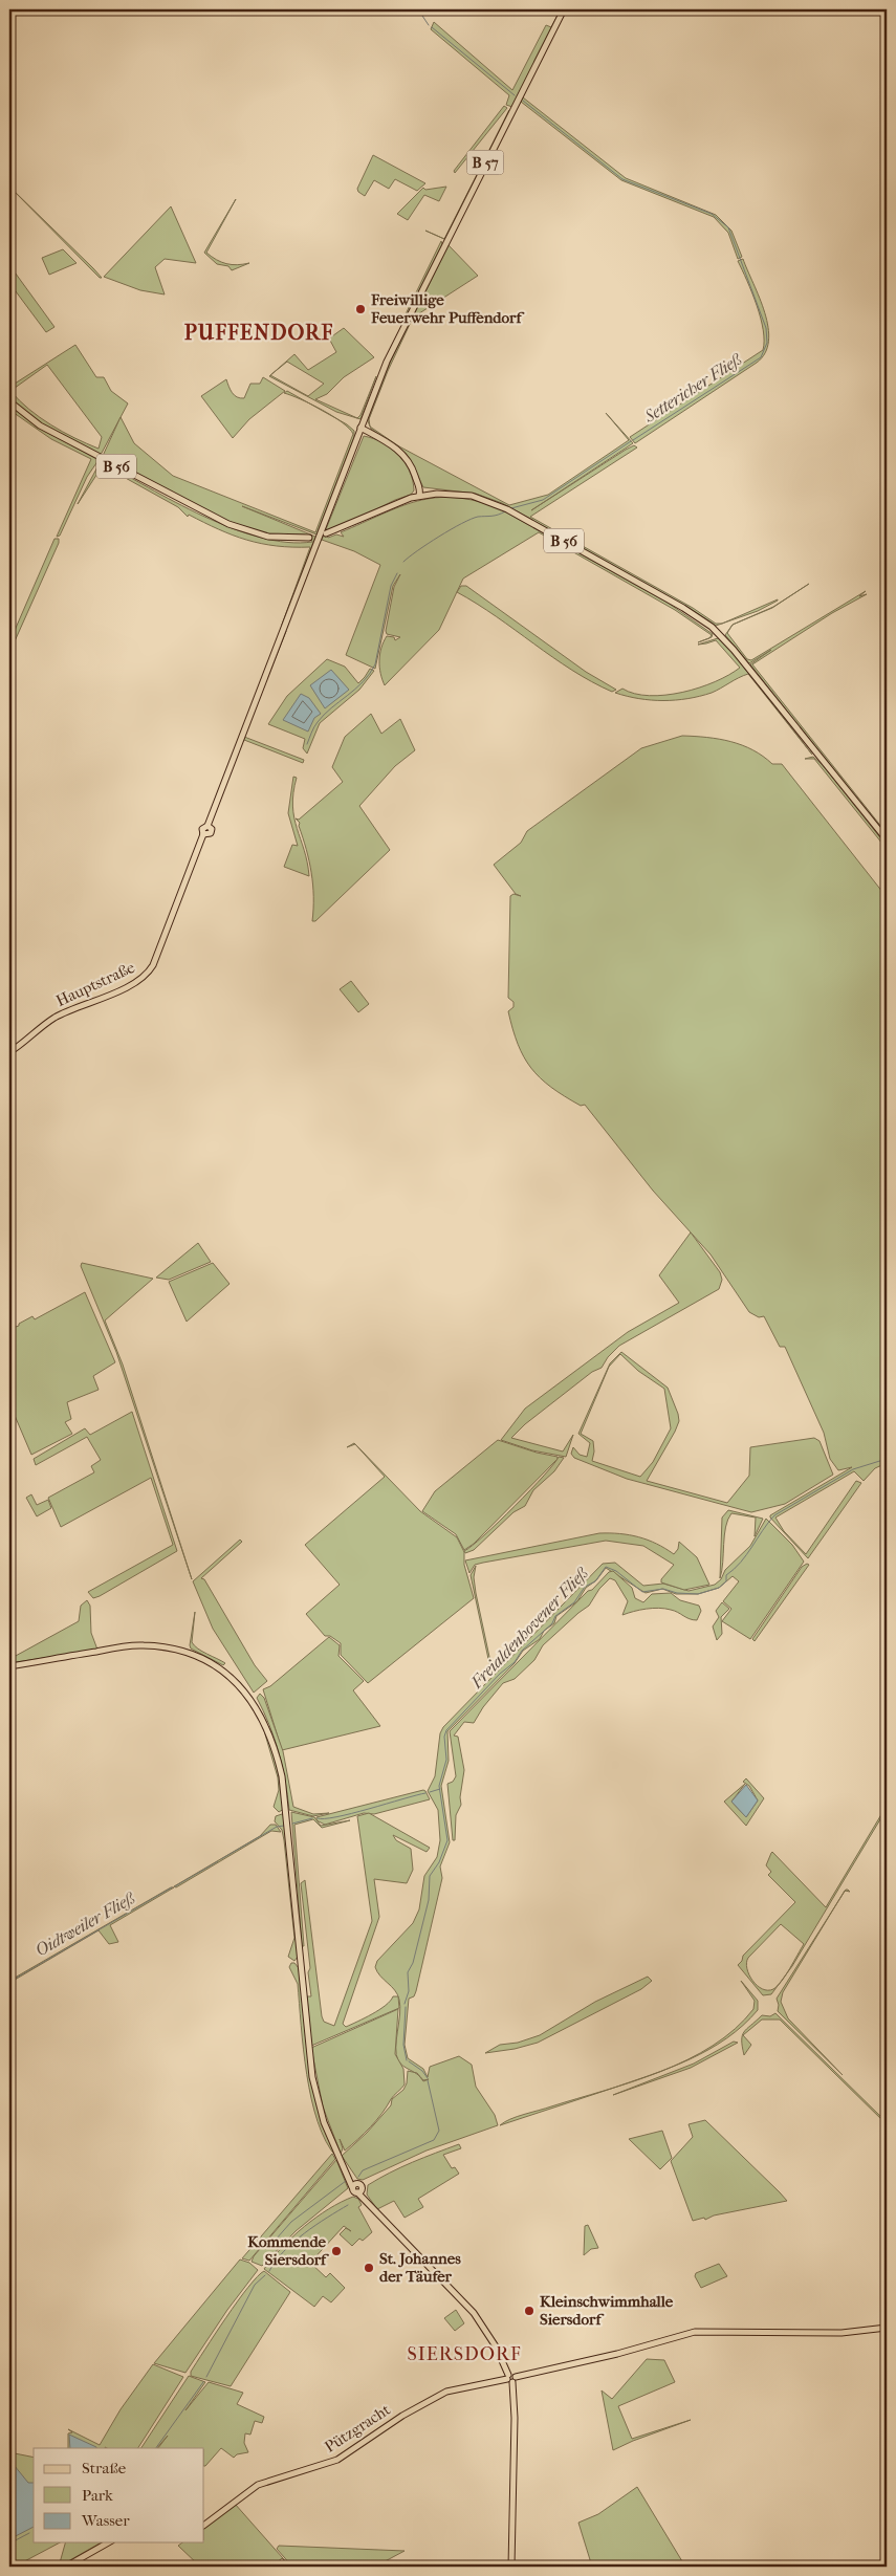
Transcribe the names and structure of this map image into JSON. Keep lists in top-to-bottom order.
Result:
{
  "streets": {
    "main road": [
      "B 57",
      "B 56",
      "Hauptstraße",
      "Pützgracht"
    ]
  },
  "crossings": [
    ["B 57", "Hauptstraße"]
  ],
  "districts": ["PUFFENDORF", "SIERSDORF"],
  "water": ["Settericher Fließ", "Freialdenhovener Fließ", "Oidtweiler Fließ"],
  "places": [
    "Freiwillige Feuerwehr Puffendorf",
    "Kommende Siersdorf",
    "St. Johannes der Täufer",
    "Kleinschwimmhalle Siersdorf"
  ],
  "legend": ["Straße", "Park", "Wasser"]
}
